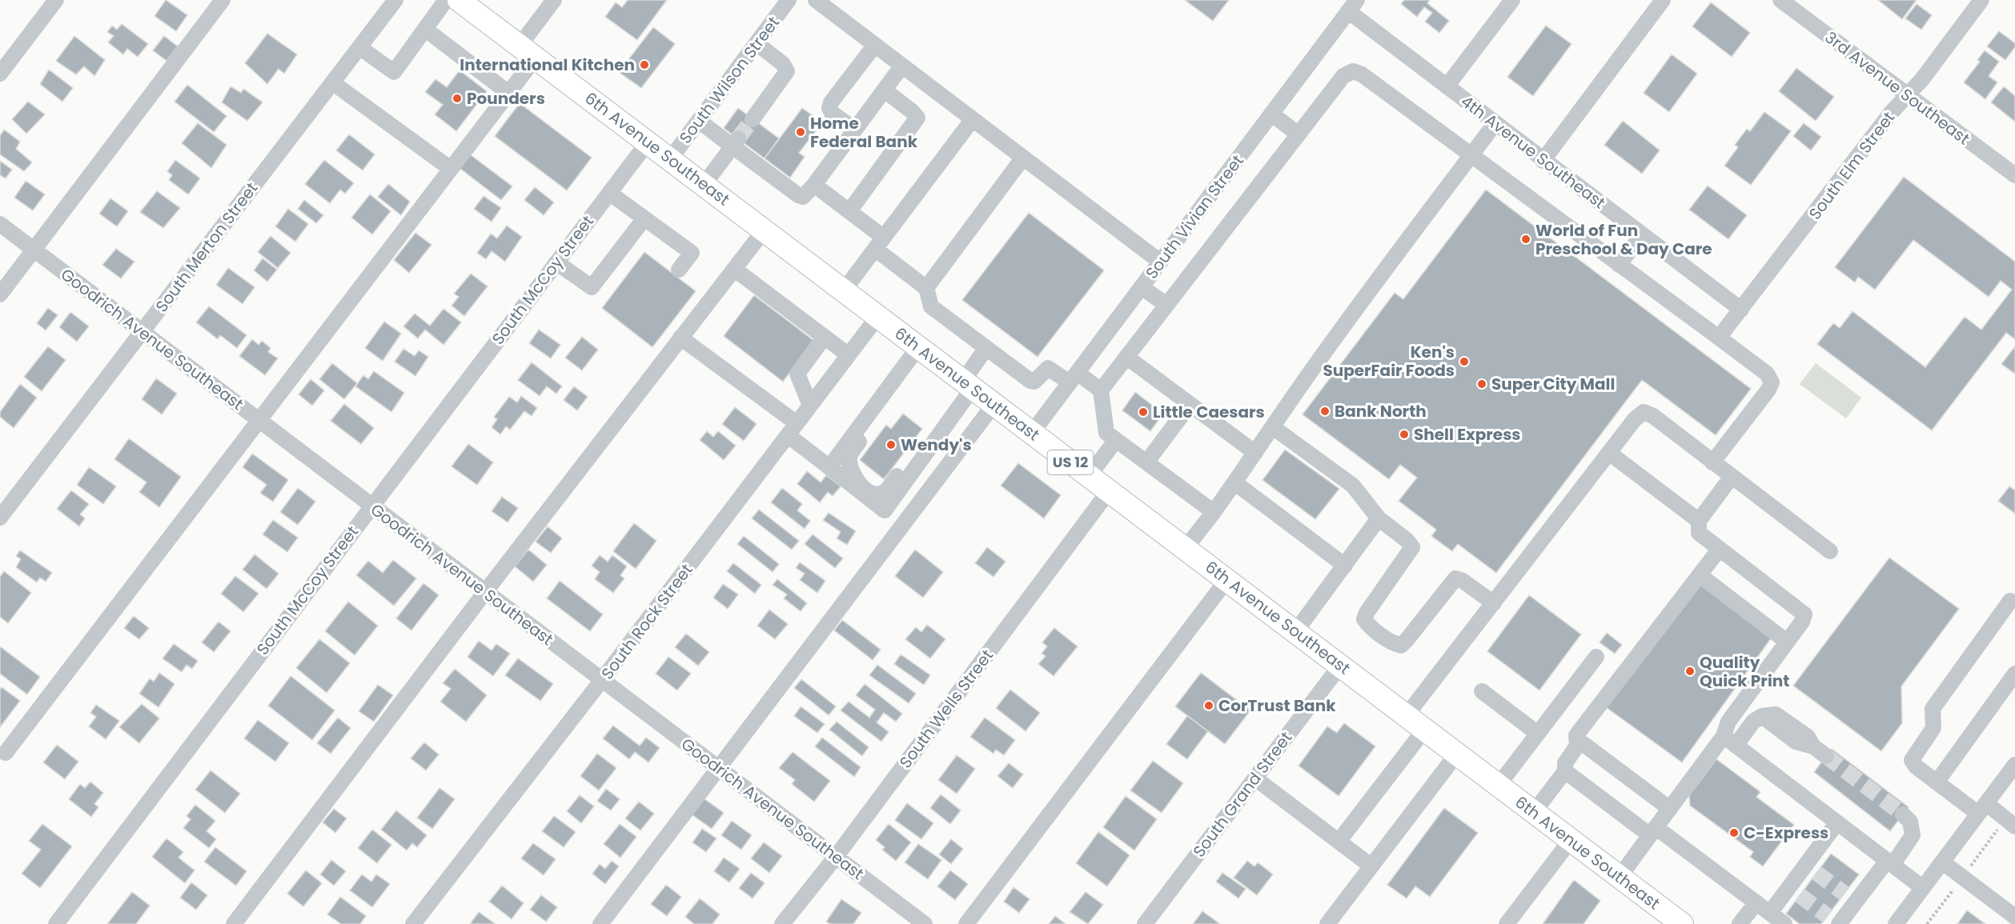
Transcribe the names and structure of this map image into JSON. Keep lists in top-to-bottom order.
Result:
{
  "streets": {
    "highway": ["6th Avenue Southeast", "US 12"],
    "street": [
      "South Wilson Street",
      "3rd Avenue Southeast",
      "4th Avenue Southeast",
      "South Elm Street",
      "South Vivian Street",
      "South Merton Street",
      "South McCoy Street",
      "Goodrich Avenue Southeast",
      "South Rock Street",
      "South Wells Street",
      "South Grand Street"
    ]
  },
  "crossings": [
    ["South Wilson Street", "6th Avenue Southeast"],
    ["3rd Avenue Southeast", "South Elm Street"],
    ["6th Avenue Southeast", "South Vivian Street"],
    ["6th Avenue Southeast", "South McCoy Street"],
    ["6th Avenue Southeast", "South Rock Street"],
    ["6th Avenue Southeast", "South Wells Street"],
    ["6th Avenue Southeast", "South Grand Street"],
    ["4th Avenue Southeast", "South Elm Street"],
    ["4th Avenue Southeast", "South Vivian Street"],
    ["South Merton Street", "Goodrich Avenue Southeast"],
    ["South McCoy Street", "Goodrich Avenue Southeast"],
    ["Goodrich Avenue Southeast", "South Rock Street"],
    ["Goodrich Avenue Southeast", "South Wells Street"]
  ],
  "places": [
    "International Kitchen",
    "Pounders",
    "Home Federal Bank",
    "World of Fun Preschool & Day Care",
    "Ken's SuperFair Foods",
    "Super City Mall",
    "Bank North",
    "Little Caesars",
    "Shell Express",
    "Wendy's",
    "Quality Quick Print",
    "CorTrust Bank",
    "C-Express"
  ]
}
